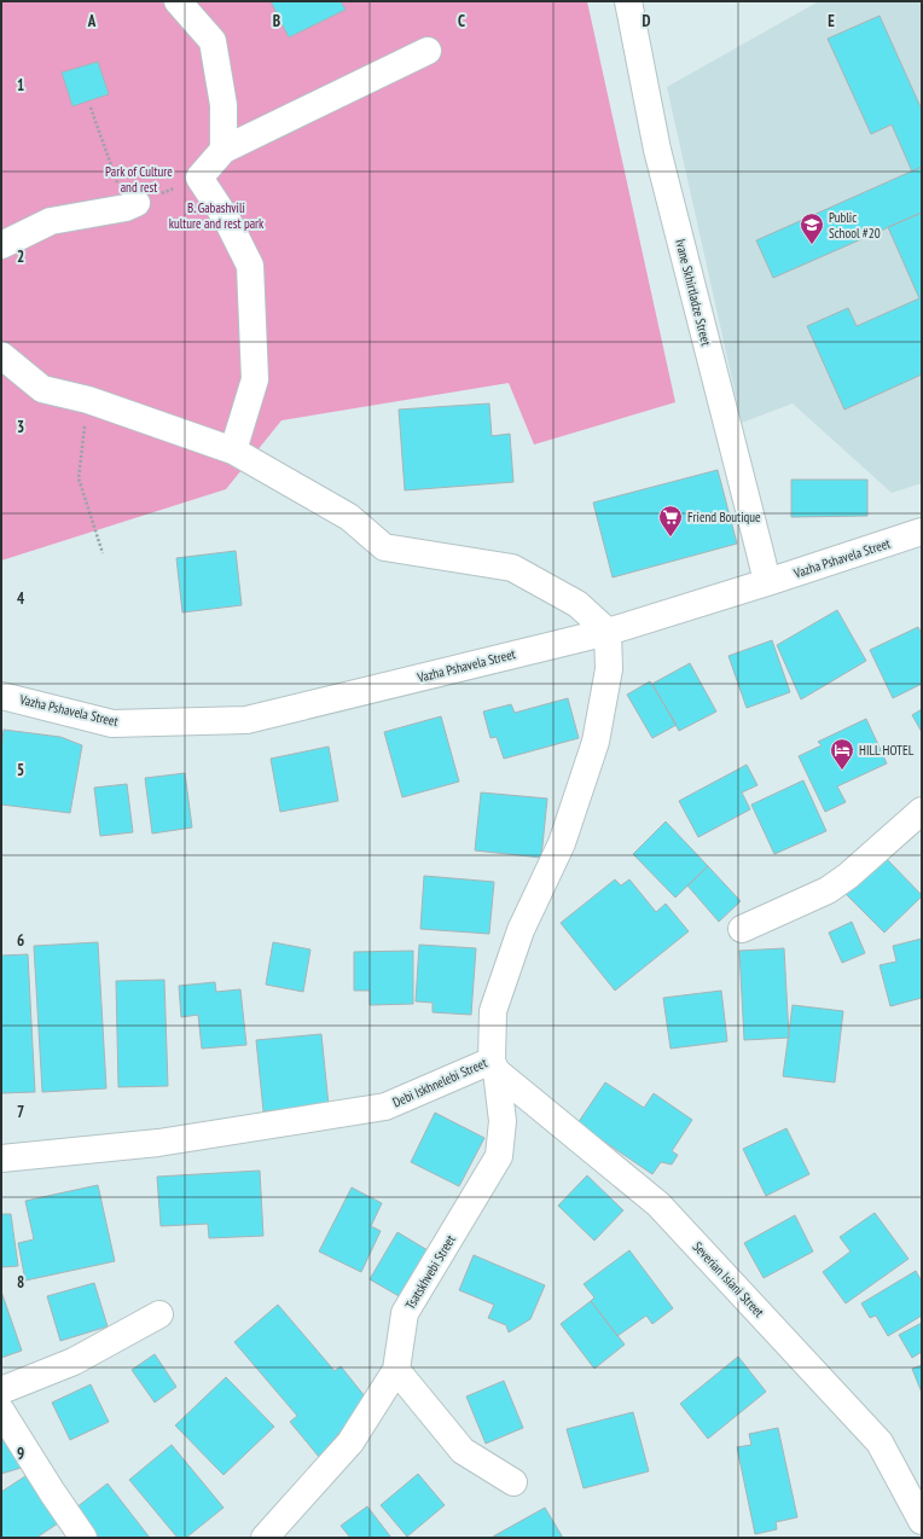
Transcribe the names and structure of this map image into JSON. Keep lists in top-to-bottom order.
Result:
{
  "streets": {
    "street": [
      "Ivane Skhirtladze Street",
      "Vazha Pshavela Street",
      "Debi Iskhnelebi Street",
      "Tsatskhvebi Street",
      "Severian Isiani Street"
    ]
  },
  "crossings": [
    ["Ivane Skhirtladze Street", "Vazha Pshavela Street"],
    ["Vazha Pshavela Street", "Debi Iskhnelebi Street"],
    ["Debi Iskhnelebi Street", "Tsatskhvebi Street"],
    ["Debi Iskhnelebi Street", "Severian Isiani Street"],
    ["Tsatskhvebi Street", "Severian Isiani Street"]
  ],
  "parks": ["Park of Culture and rest", "B. Gabashvili kulture and rest park"],
  "places": {
    "school or university": ["Public School #20"],
    "supermarket": ["Friend Boutique"],
    "hotel": ["HILL HOTEL"]
  },
  "grid": {
    "columns": [
      "A",
      "B",
      "C",
      "D",
      "E"
    ],
    "rows": [
      "1",
      "2",
      "3",
      "4",
      "5",
      "6",
      "7",
      "8",
      "9"
    ]
  }
}
